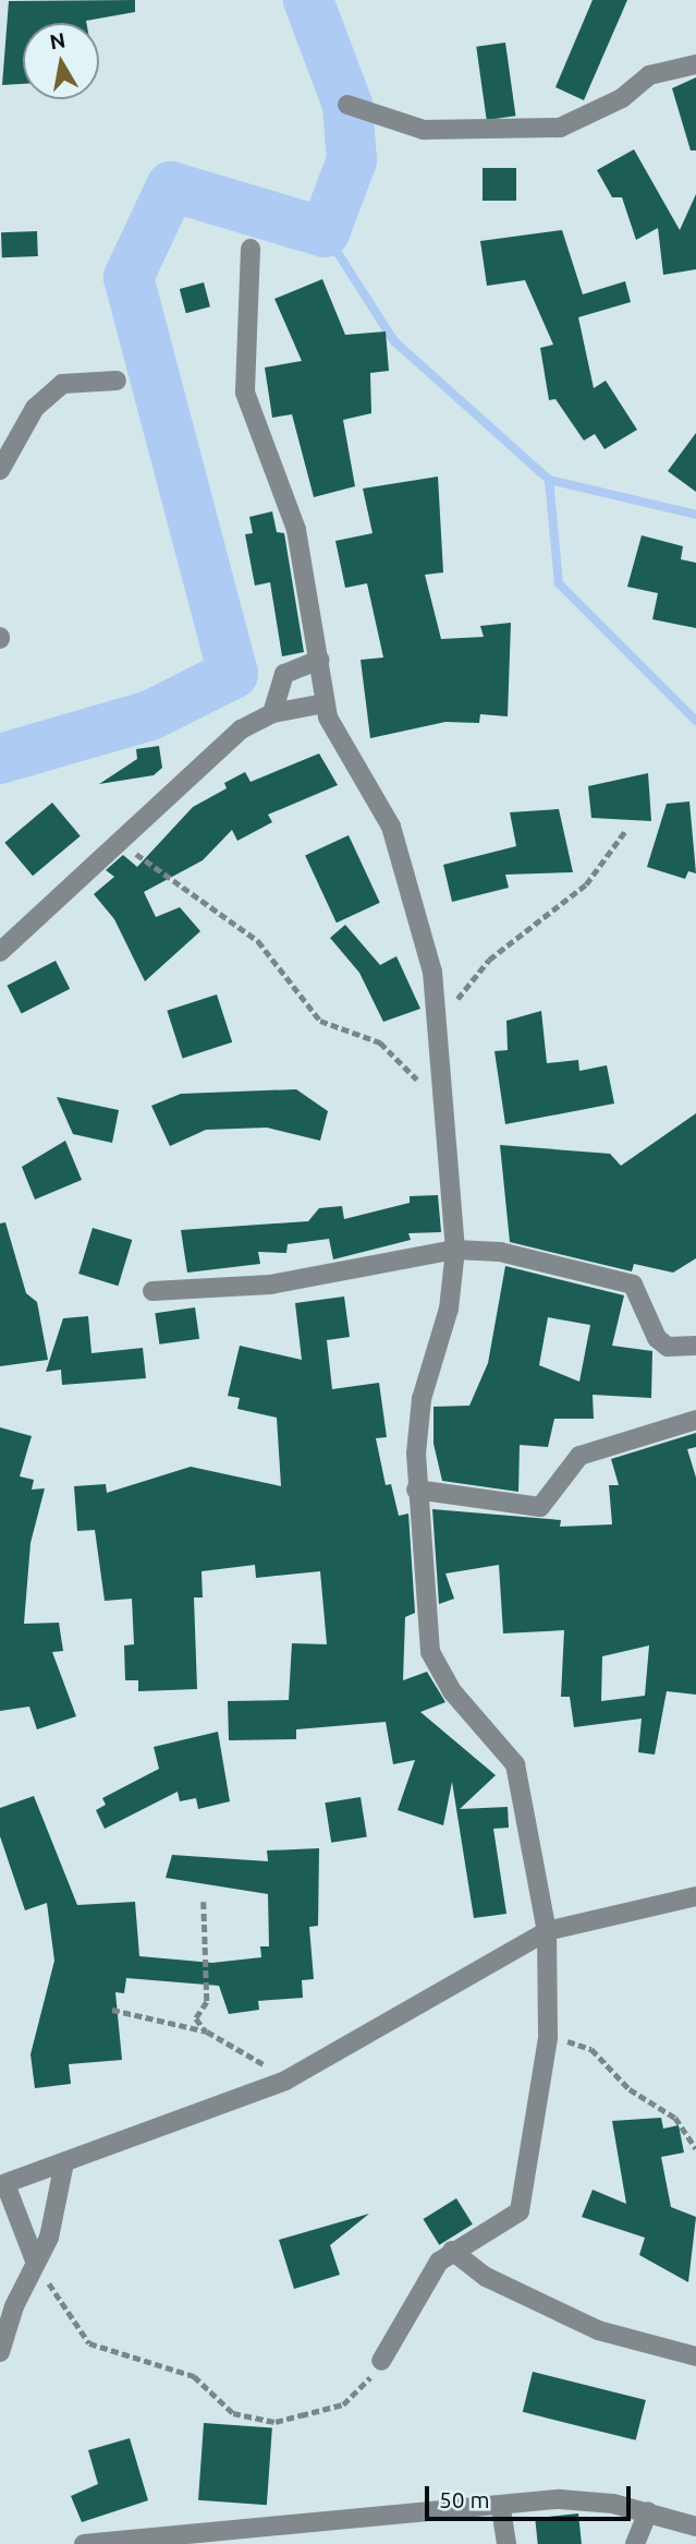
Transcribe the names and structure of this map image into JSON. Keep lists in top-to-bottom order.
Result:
{
  "scale_bar": "50 m",
  "north": "top"
}
